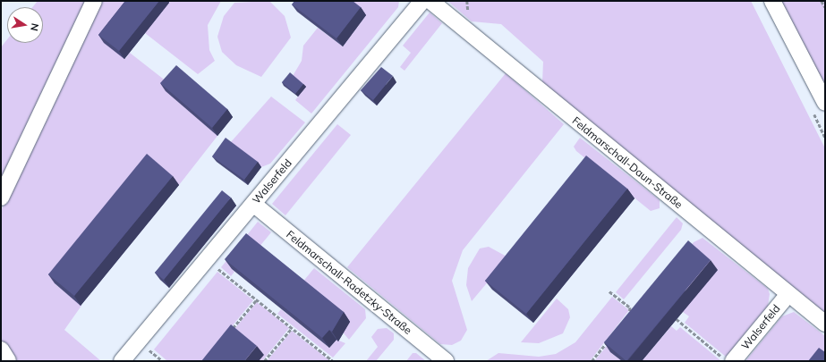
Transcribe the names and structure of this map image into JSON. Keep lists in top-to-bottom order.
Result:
{
  "streets": {
    "street": ["Feldmarschall-Daun-Straße", "Walserfeld", "Feldmarschall-Radetzky-Straße"]
  },
  "crossings": [
    ["Feldmarschall-Daun-Straße", "Walserfeld"],
    ["Walserfeld", "Feldmarschall-Radetzky-Straße"]
  ],
  "north": "right"
}
